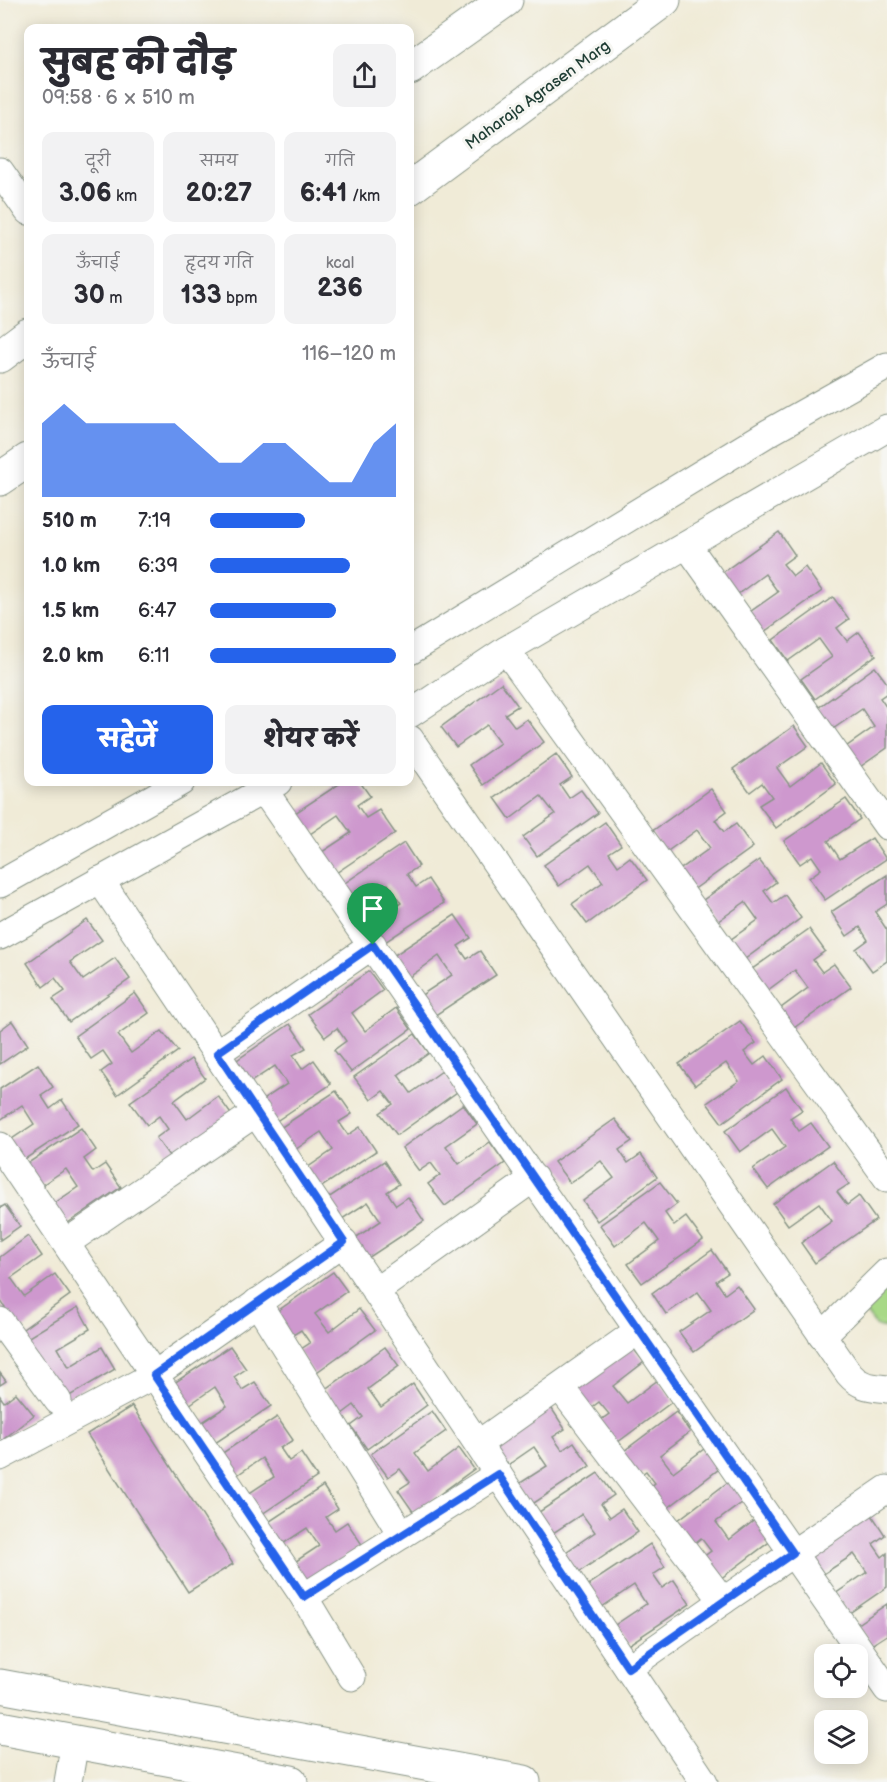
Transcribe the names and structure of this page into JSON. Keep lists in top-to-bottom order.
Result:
{
  "streets": {
    "street": ["Maharaja Agrasen Marg"]
  },
  "page": {
    "heading": ["सुबह की दौड़", "09:58 · 6 × 510 m"],
    "stats": [
      ["दूरी", "3.06 km"],
      ["समय", "20:27"],
      ["गति", "6:41 /km"],
      ["ऊँचाई", "30 m"],
      ["हृदय गति", "133 bpm"],
      ["kcal", "236"]
    ],
    "chart": ["ऊँचाई", "116–120 m"],
    "list": [
      {
        "name": "510 m",
        "note": "7:19"
      },
      {
        "name": "1.0 km",
        "note": "6:39"
      },
      {
        "name": "1.5 km",
        "note": "6:47"
      },
      {
        "name": "2.0 km",
        "note": "6:11"
      }
    ],
    "buttons": ["सहेजें", "शेयर करें"]
  }
}
